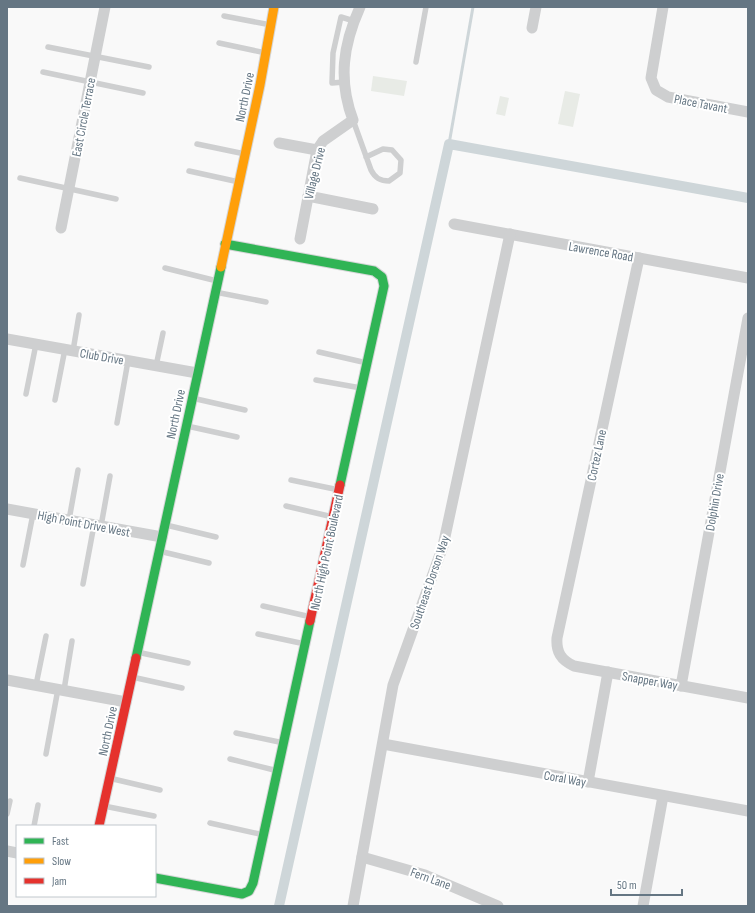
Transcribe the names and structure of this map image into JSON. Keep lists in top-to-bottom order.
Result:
{
  "streets": {
    "street": [
      "North Drive",
      "Place Tavant",
      "East Circle Terrace",
      "Village Drive",
      "Lawrence Road",
      "Club Drive",
      "Cortez Lane",
      "Dolphin Drive",
      "High Point Drive West",
      "North High Point Boulevard",
      "Southeast Dorson Way",
      "Snapper Way",
      "Coral Way",
      "Fern Lane"
    ]
  },
  "crossings": [
    ["North Drive", "Club Drive"],
    ["North Drive", "High Point Drive West"],
    ["North Drive", "North High Point Boulevard"],
    ["Lawrence Road", "Cortez Lane"],
    ["Lawrence Road", "Southeast Dorson Way"],
    ["Cortez Lane", "Snapper Way"],
    ["Dolphin Drive", "Snapper Way"],
    ["Southeast Dorson Way", "Coral Way"],
    ["Southeast Dorson Way", "Fern Lane"]
  ],
  "legend": ["Fast", "Slow", "Jam"],
  "scale_bar": "50 m"
}
